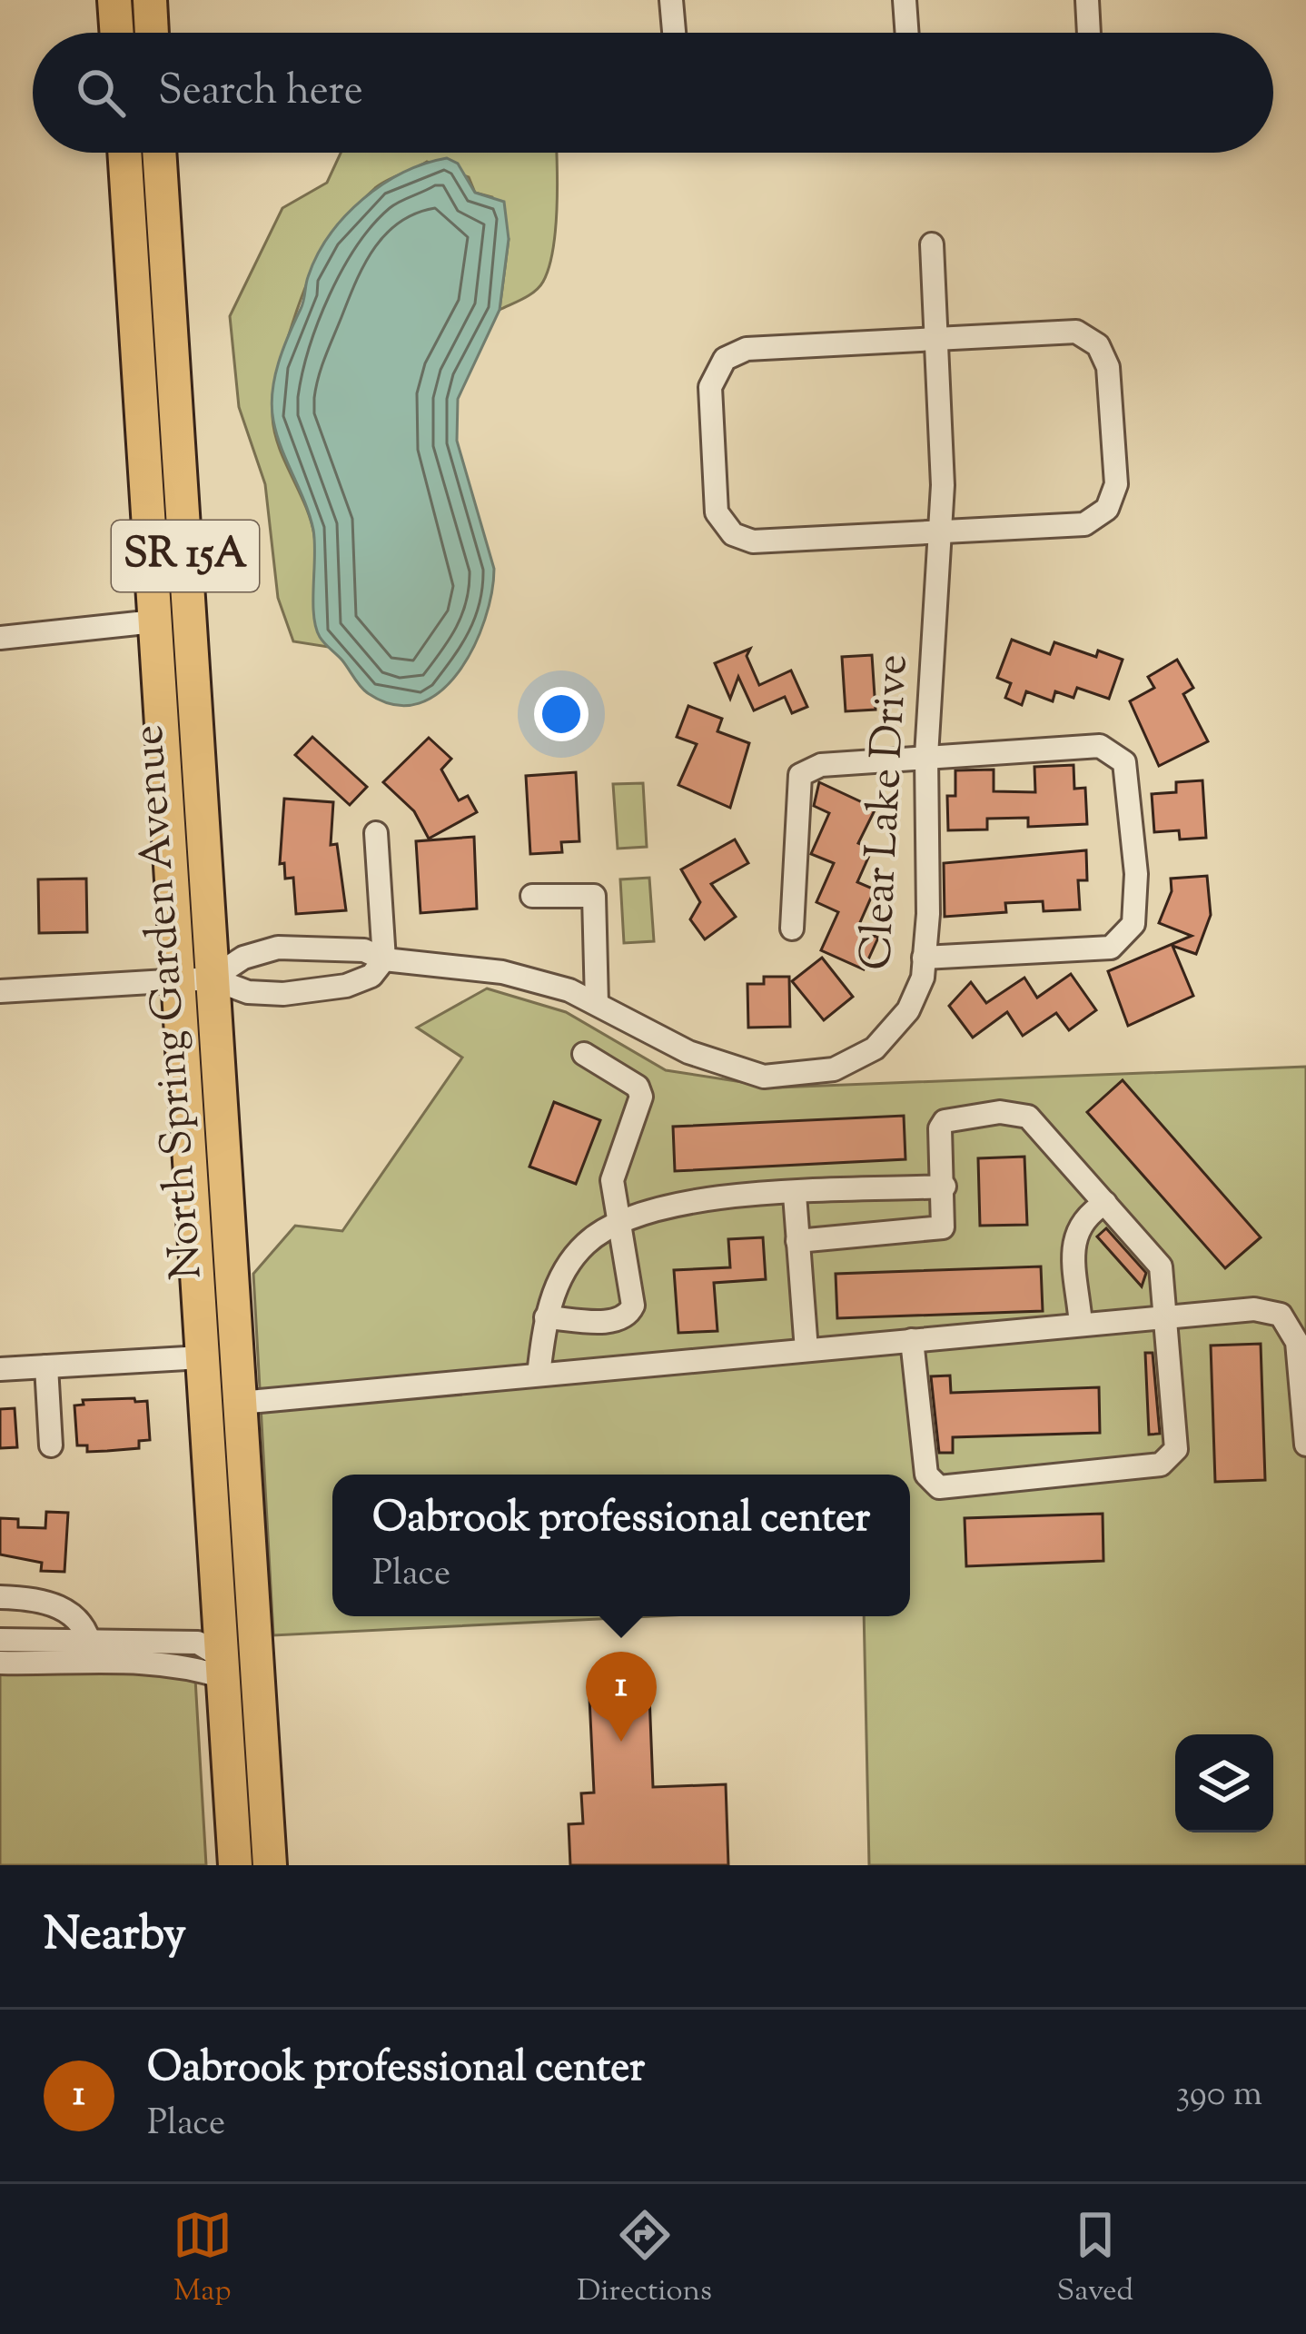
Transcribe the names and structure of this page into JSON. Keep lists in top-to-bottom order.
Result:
{
  "streets": {
    "highway": ["SR 15A", "North Spring Garden Avenue"],
    "street": ["Clear Lake Drive"]
  },
  "crossings": [
    ["Clear Lake Drive", "North Spring Garden Avenue"]
  ],
  "page": {
    "search": "Search here",
    "popup": ["Oabrook professional center", "Place"],
    "pins": "1",
    "heading": "Nearby",
    "list": [
      {
        "mark": "1",
        "name": "Oabrook professional center",
        "note": "Place",
        "value": "390 m"
      }
    ],
    "nav": ["Map", "Directions", "Saved"]
  }
}
